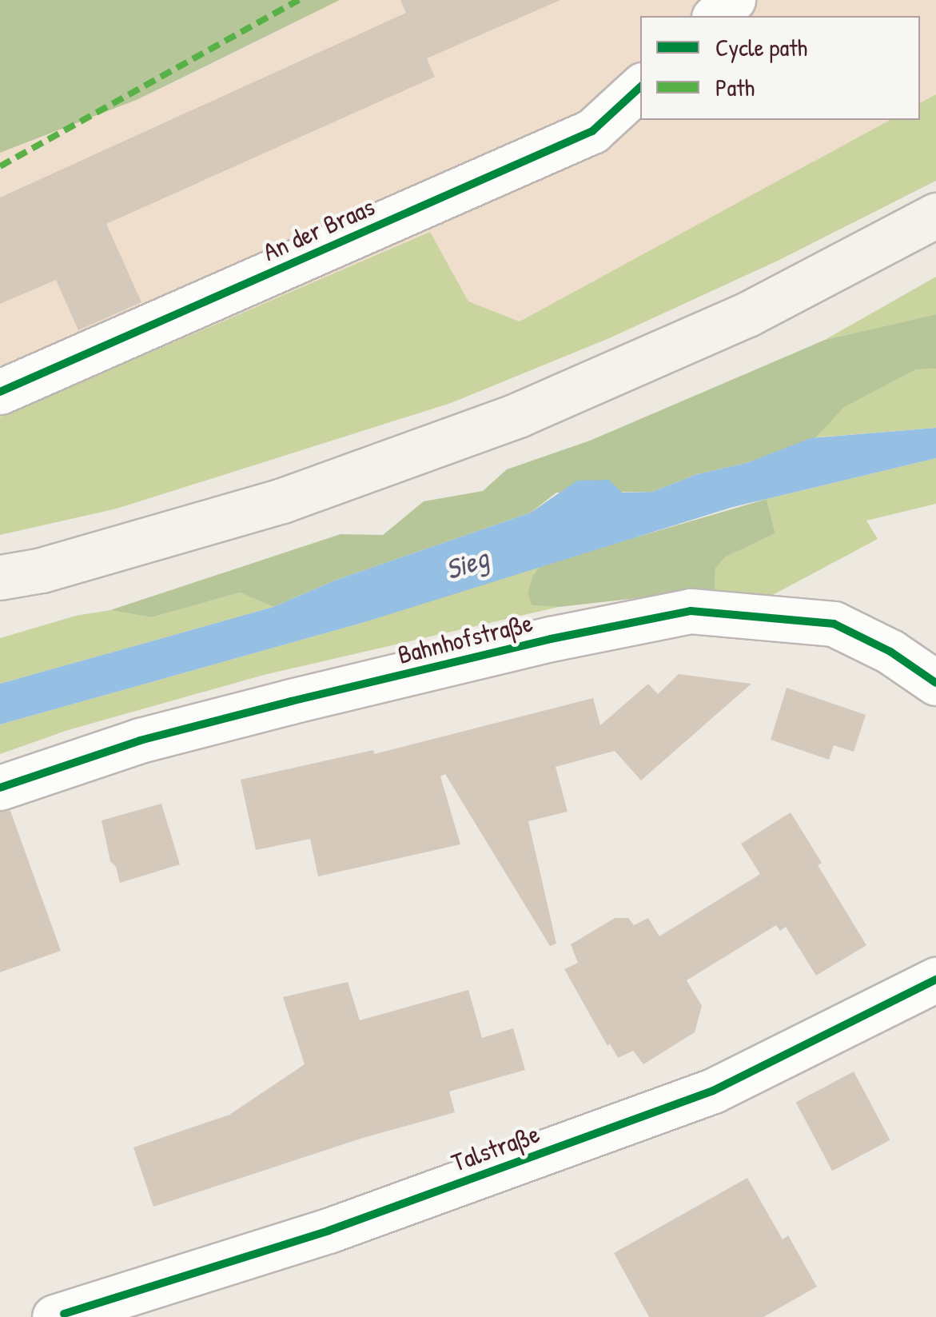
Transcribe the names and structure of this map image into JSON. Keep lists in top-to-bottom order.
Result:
{
  "streets": {
    "street": ["An der Braas", "Bahnhofstraße", "Talstraße"]
  },
  "water": ["Sieg"],
  "legend": ["Cycle path", "Path"]
}
